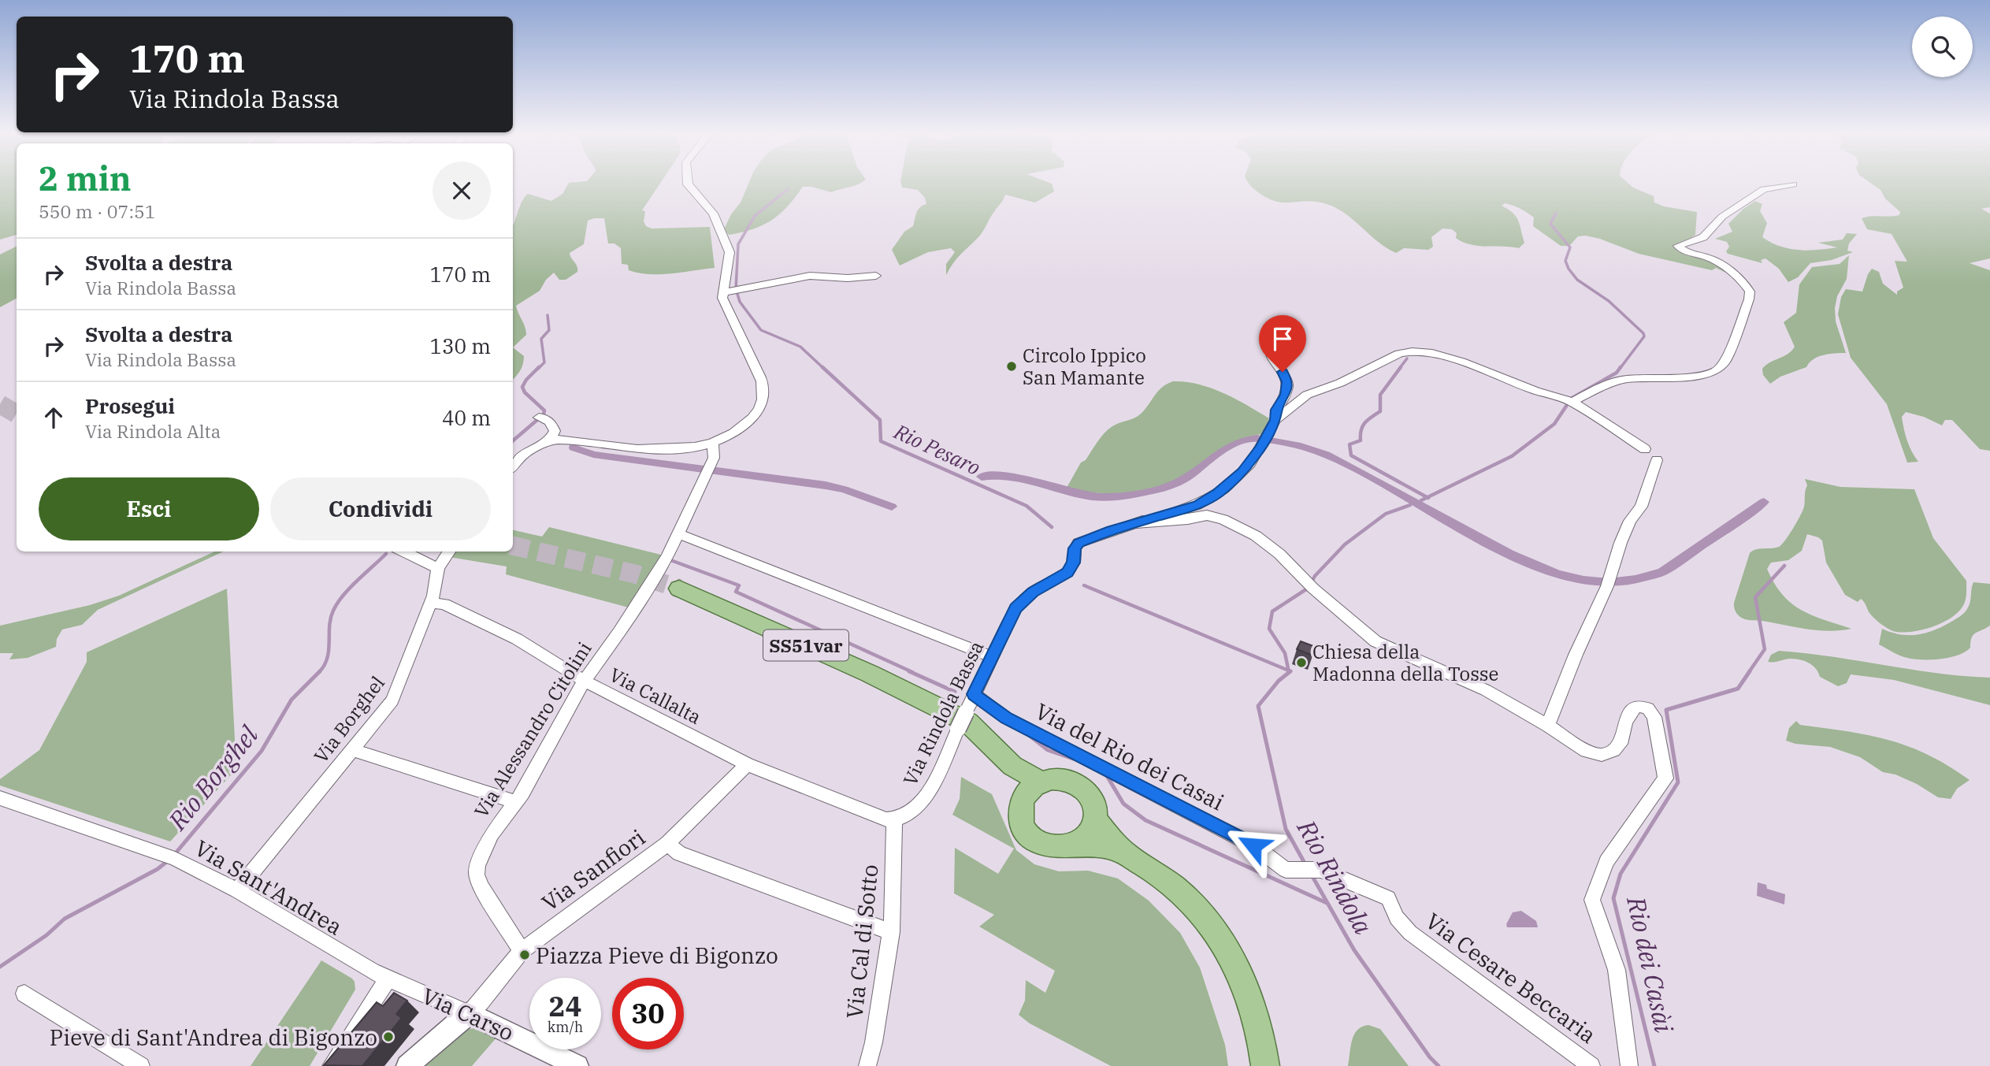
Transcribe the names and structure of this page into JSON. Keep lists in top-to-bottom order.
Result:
{
  "streets": {
    "main road": ["SS51var"],
    "street": [
      "Via Callalta",
      "Via Rindola Bassa",
      "Via Borghel",
      "Via Alessandro Citolini",
      "Via del Rio dei Casai",
      "Via Sanfiori",
      "Via Sant'Andrea",
      "Via Cal di Sotto",
      "Via Cesare Beccaria",
      "Via Carso"
    ]
  },
  "crossings": [
    ["Via Callalta", "Via Borghel"],
    ["Via Callalta", "Via Alessandro Citolini"],
    ["Via Callalta", "Via Sanfiori"],
    ["Via Rindola Bassa", "Via del Rio dei Casai"],
    ["Via Rindola Bassa", "Via Cal di Sotto"],
    ["Via Borghel", "Via Sant'Andrea"],
    ["Via Alessandro Citolini", "Via Sanfiori"],
    ["Via del Rio dei Casai", "Via Cesare Beccaria"],
    ["Via Sanfiori", "Via Carso"],
    ["Via Sant'Andrea", "Via Carso"]
  ],
  "water": [
    "Rio Pesaro",
    "Rio Borghel",
    "Rio Rindola",
    "Rio dei Casài"
  ],
  "places": [
    "Circolo Ippico San Mamante",
    "Chiesa della Madonna della Tosse",
    "Piazza Pieve di Bigonzo",
    "Pieve di Sant'Andrea di Bigonzo"
  ],
  "page": {
    "turn": ["170 m", "Via Rindola Bassa"],
    "heading": ["2 min", "550 m · 07:51"],
    "list": [
      {
        "name": "Svolta a destra",
        "note": "Via Rindola Bassa",
        "value": "170 m"
      },
      {
        "name": "Svolta a destra",
        "note": "Via Rindola Bassa",
        "value": "130 m"
      },
      {
        "name": "Prosegui",
        "note": "Via Rindola Alta",
        "value": "40 m"
      }
    ],
    "buttons": ["Esci", "Condividi"],
    "speed": "24 km/h",
    "limit": "30"
  }
}
